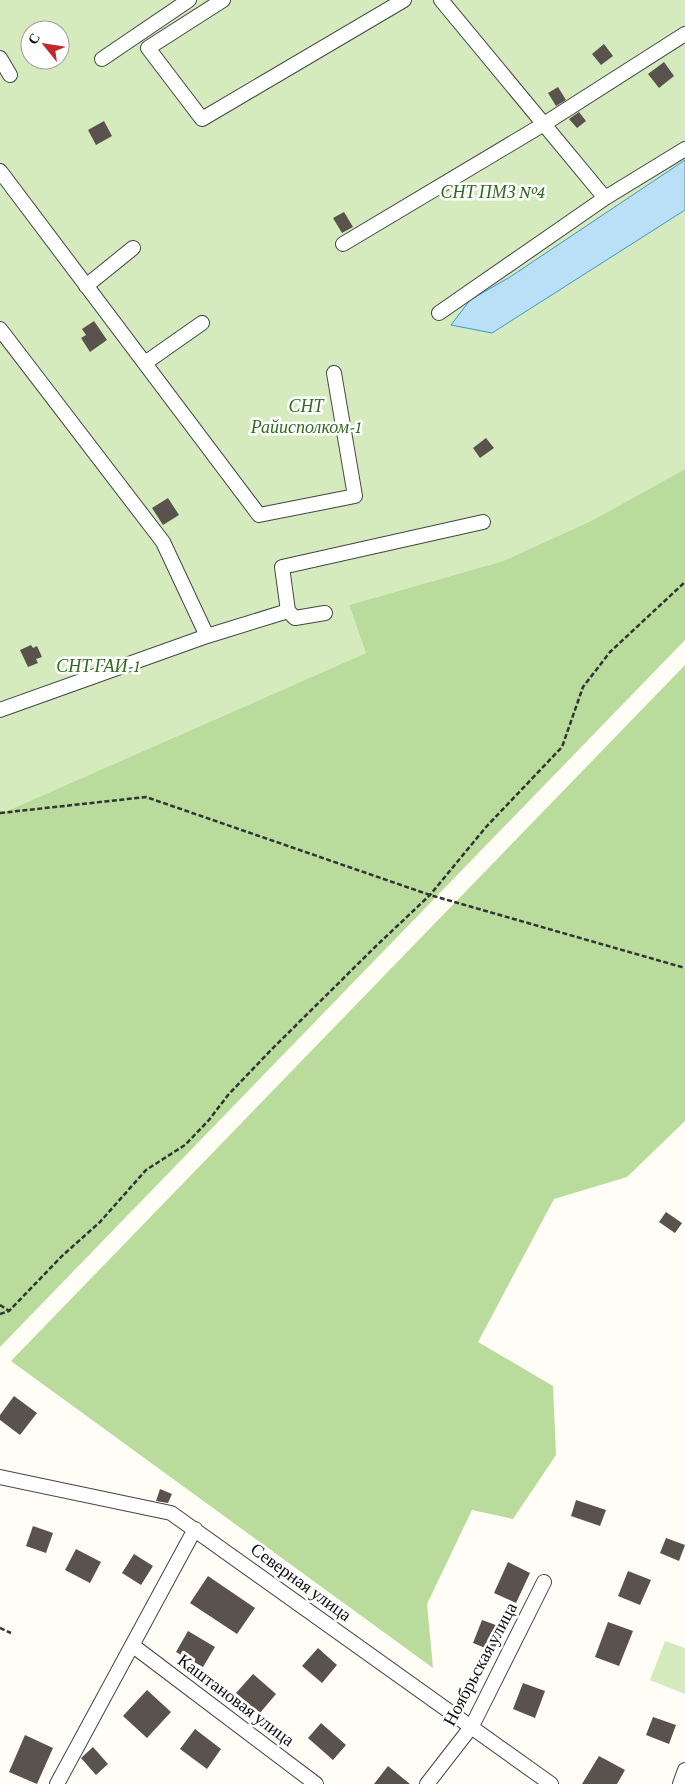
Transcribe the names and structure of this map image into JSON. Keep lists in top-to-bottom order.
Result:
{
  "streets": {
    "street": ["Северная улица", "Ноябрьская улица", "Каштановая улица"]
  },
  "crossings": [
    ["Северная улица", "Ноябрьская улица"]
  ],
  "parks": ["СНТ ПМЗ №4", "СНТ Райисполком-1", "СНТ ГАИ-1"],
  "north": "top left"
}
